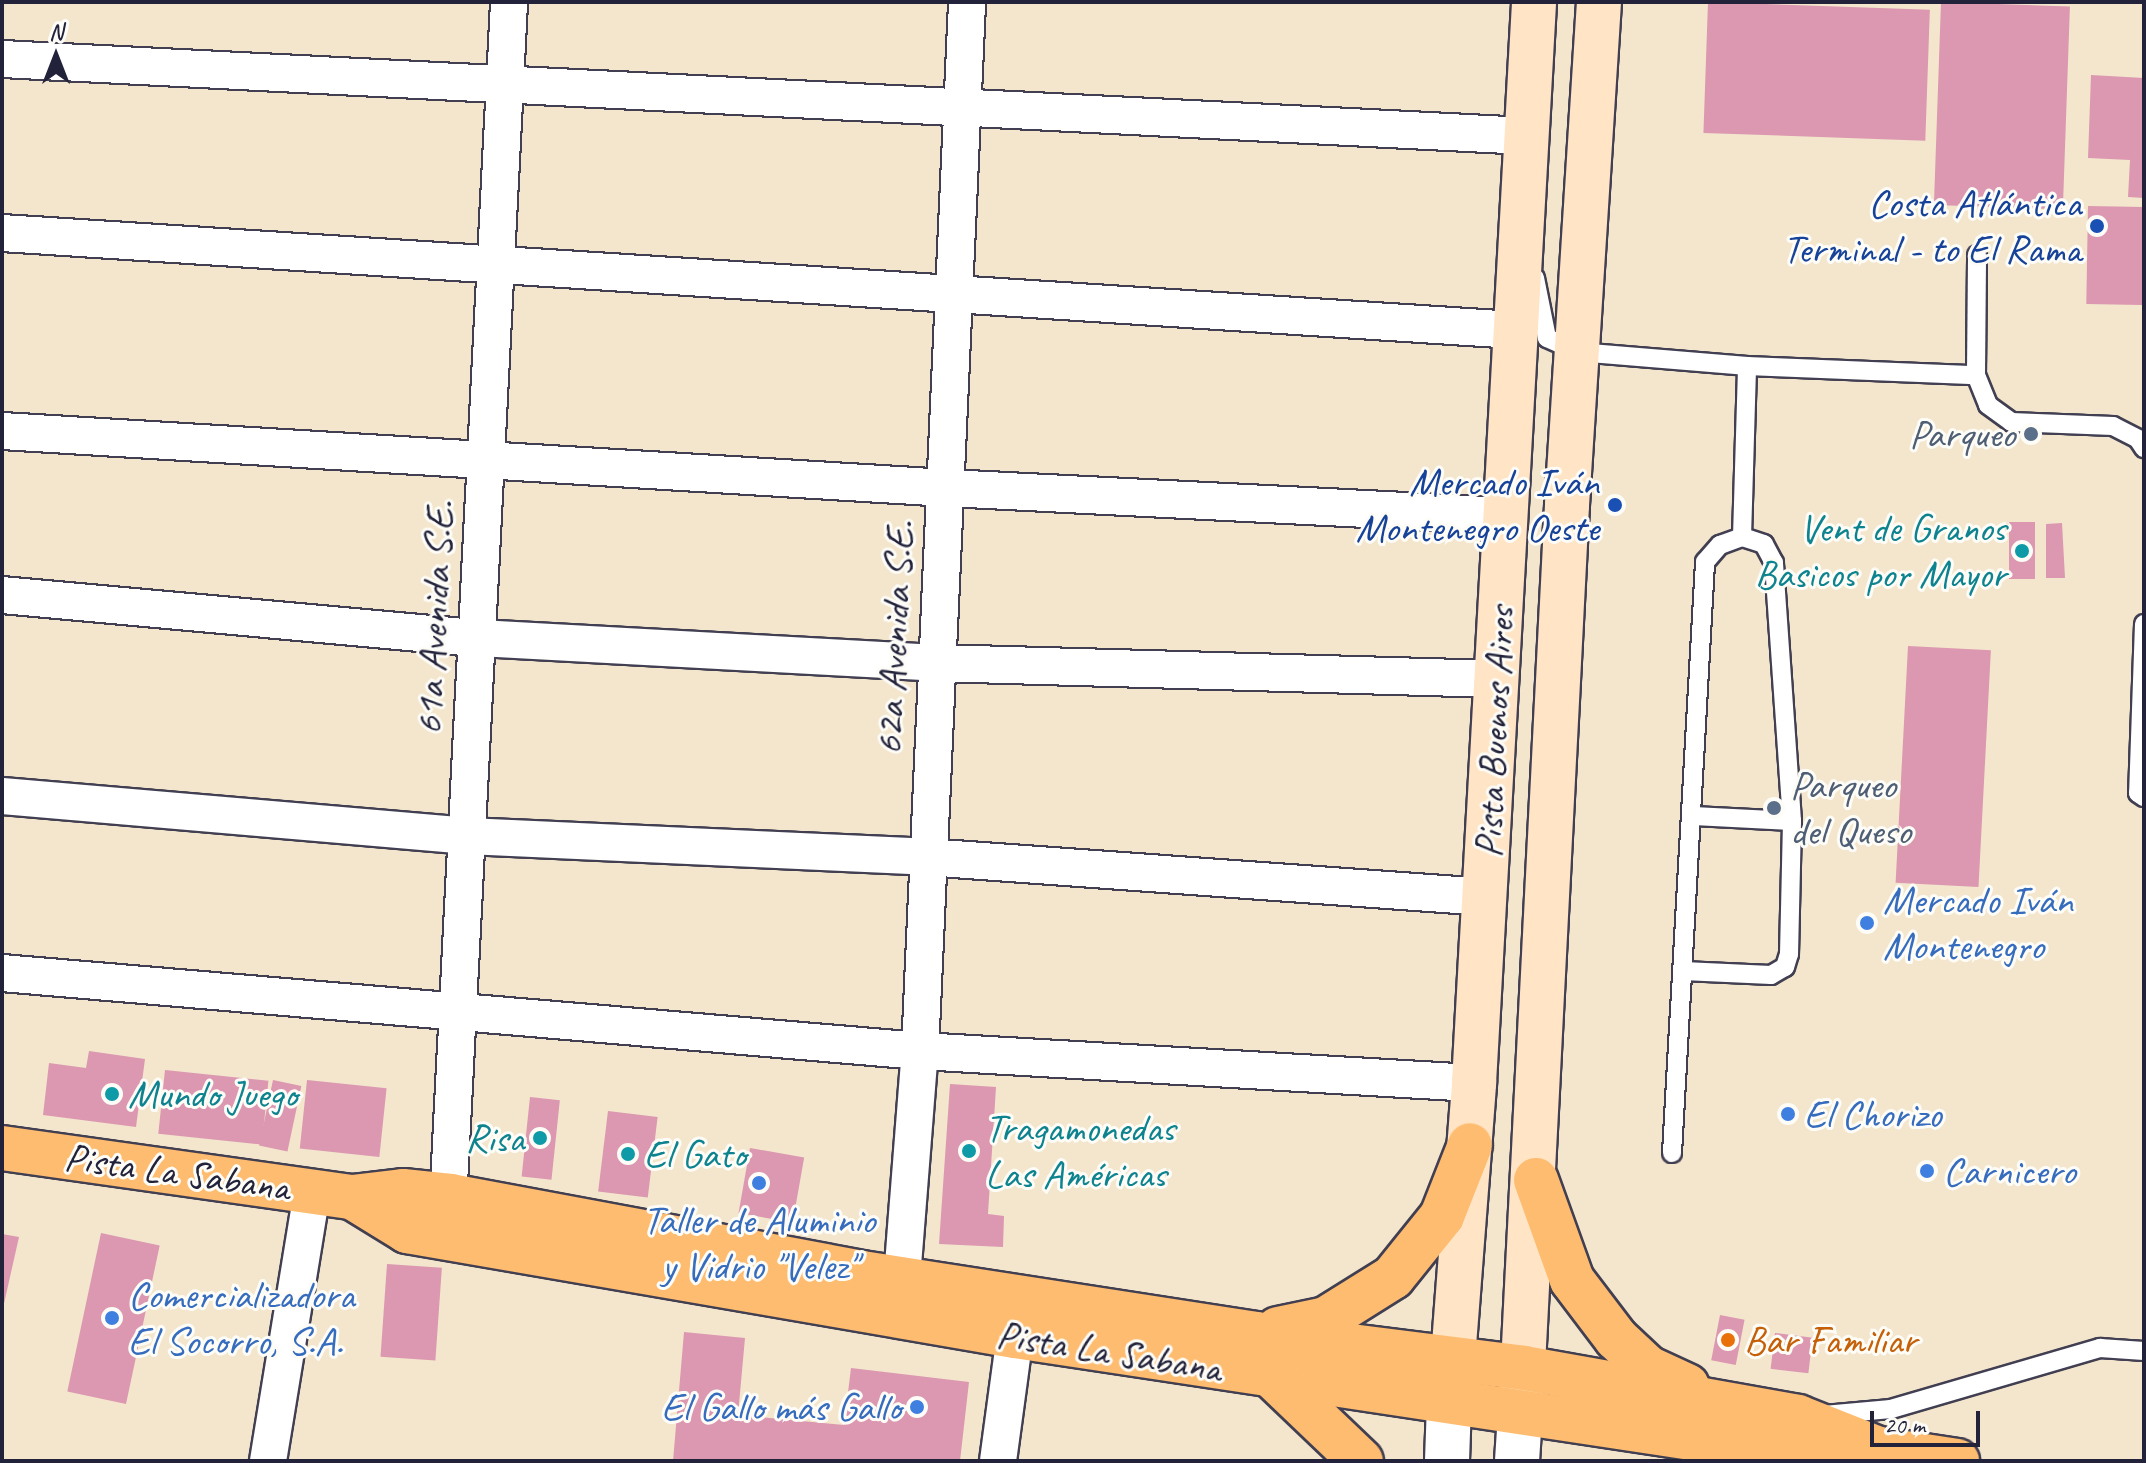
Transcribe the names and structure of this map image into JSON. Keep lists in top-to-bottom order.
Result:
{
  "streets": {
    "main road": ["Pista Buenos Aires", "Pista La Sabana"],
    "street": ["61a Avenida S.E.", "62a Avenida S.E."]
  },
  "crossings": [
    ["61a Avenida S.E.", "Pista La Sabana"],
    ["62a Avenida S.E.", "Pista La Sabana"],
    ["Pista Buenos Aires", "Pista La Sabana"]
  ],
  "places": [
    "Costa Atlántica Terminal - to El Rama",
    "Parqueo",
    "Mercado Iván Montenegro Oeste",
    "Vent de Granos Basicos por Mayor",
    "Parqueo del Queso",
    "Mercado Iván Montenegro",
    "Mundo Juego",
    "El Chorizo",
    "Risa",
    "Tragamonedas Las Américas",
    "El Gato",
    "Carnicero",
    "Taller de Aluminio y Vidrio \"Velez\"",
    "Comercializadora El Socorro, S.A.",
    "Bar Familiar",
    "El Gallo más Gallo"
  ],
  "scale_bar": "20 m",
  "north": "top"
}
